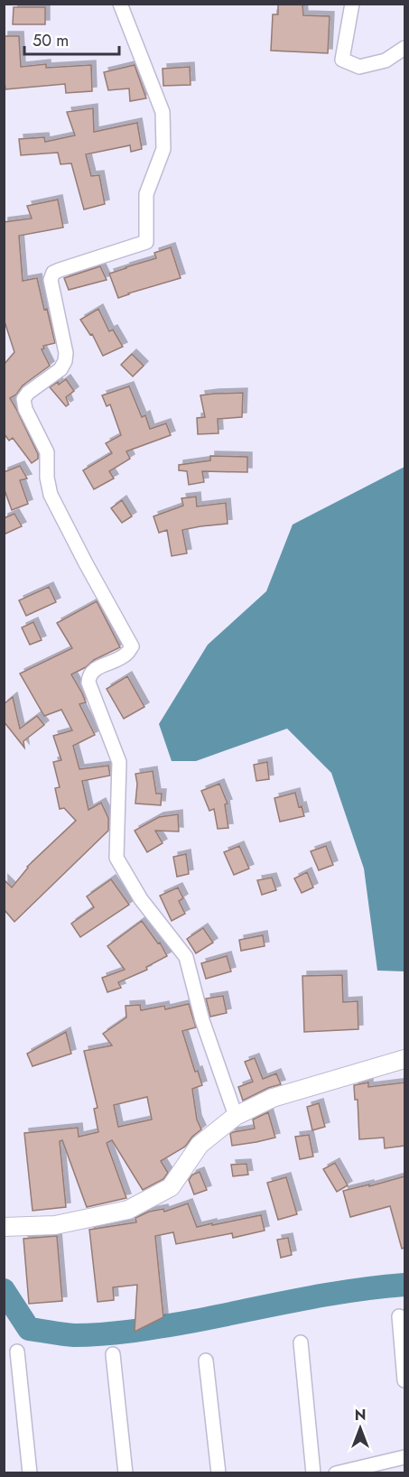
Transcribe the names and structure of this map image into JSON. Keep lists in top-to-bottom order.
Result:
{
  "scale_bar": "50 m",
  "north": "top"
}
